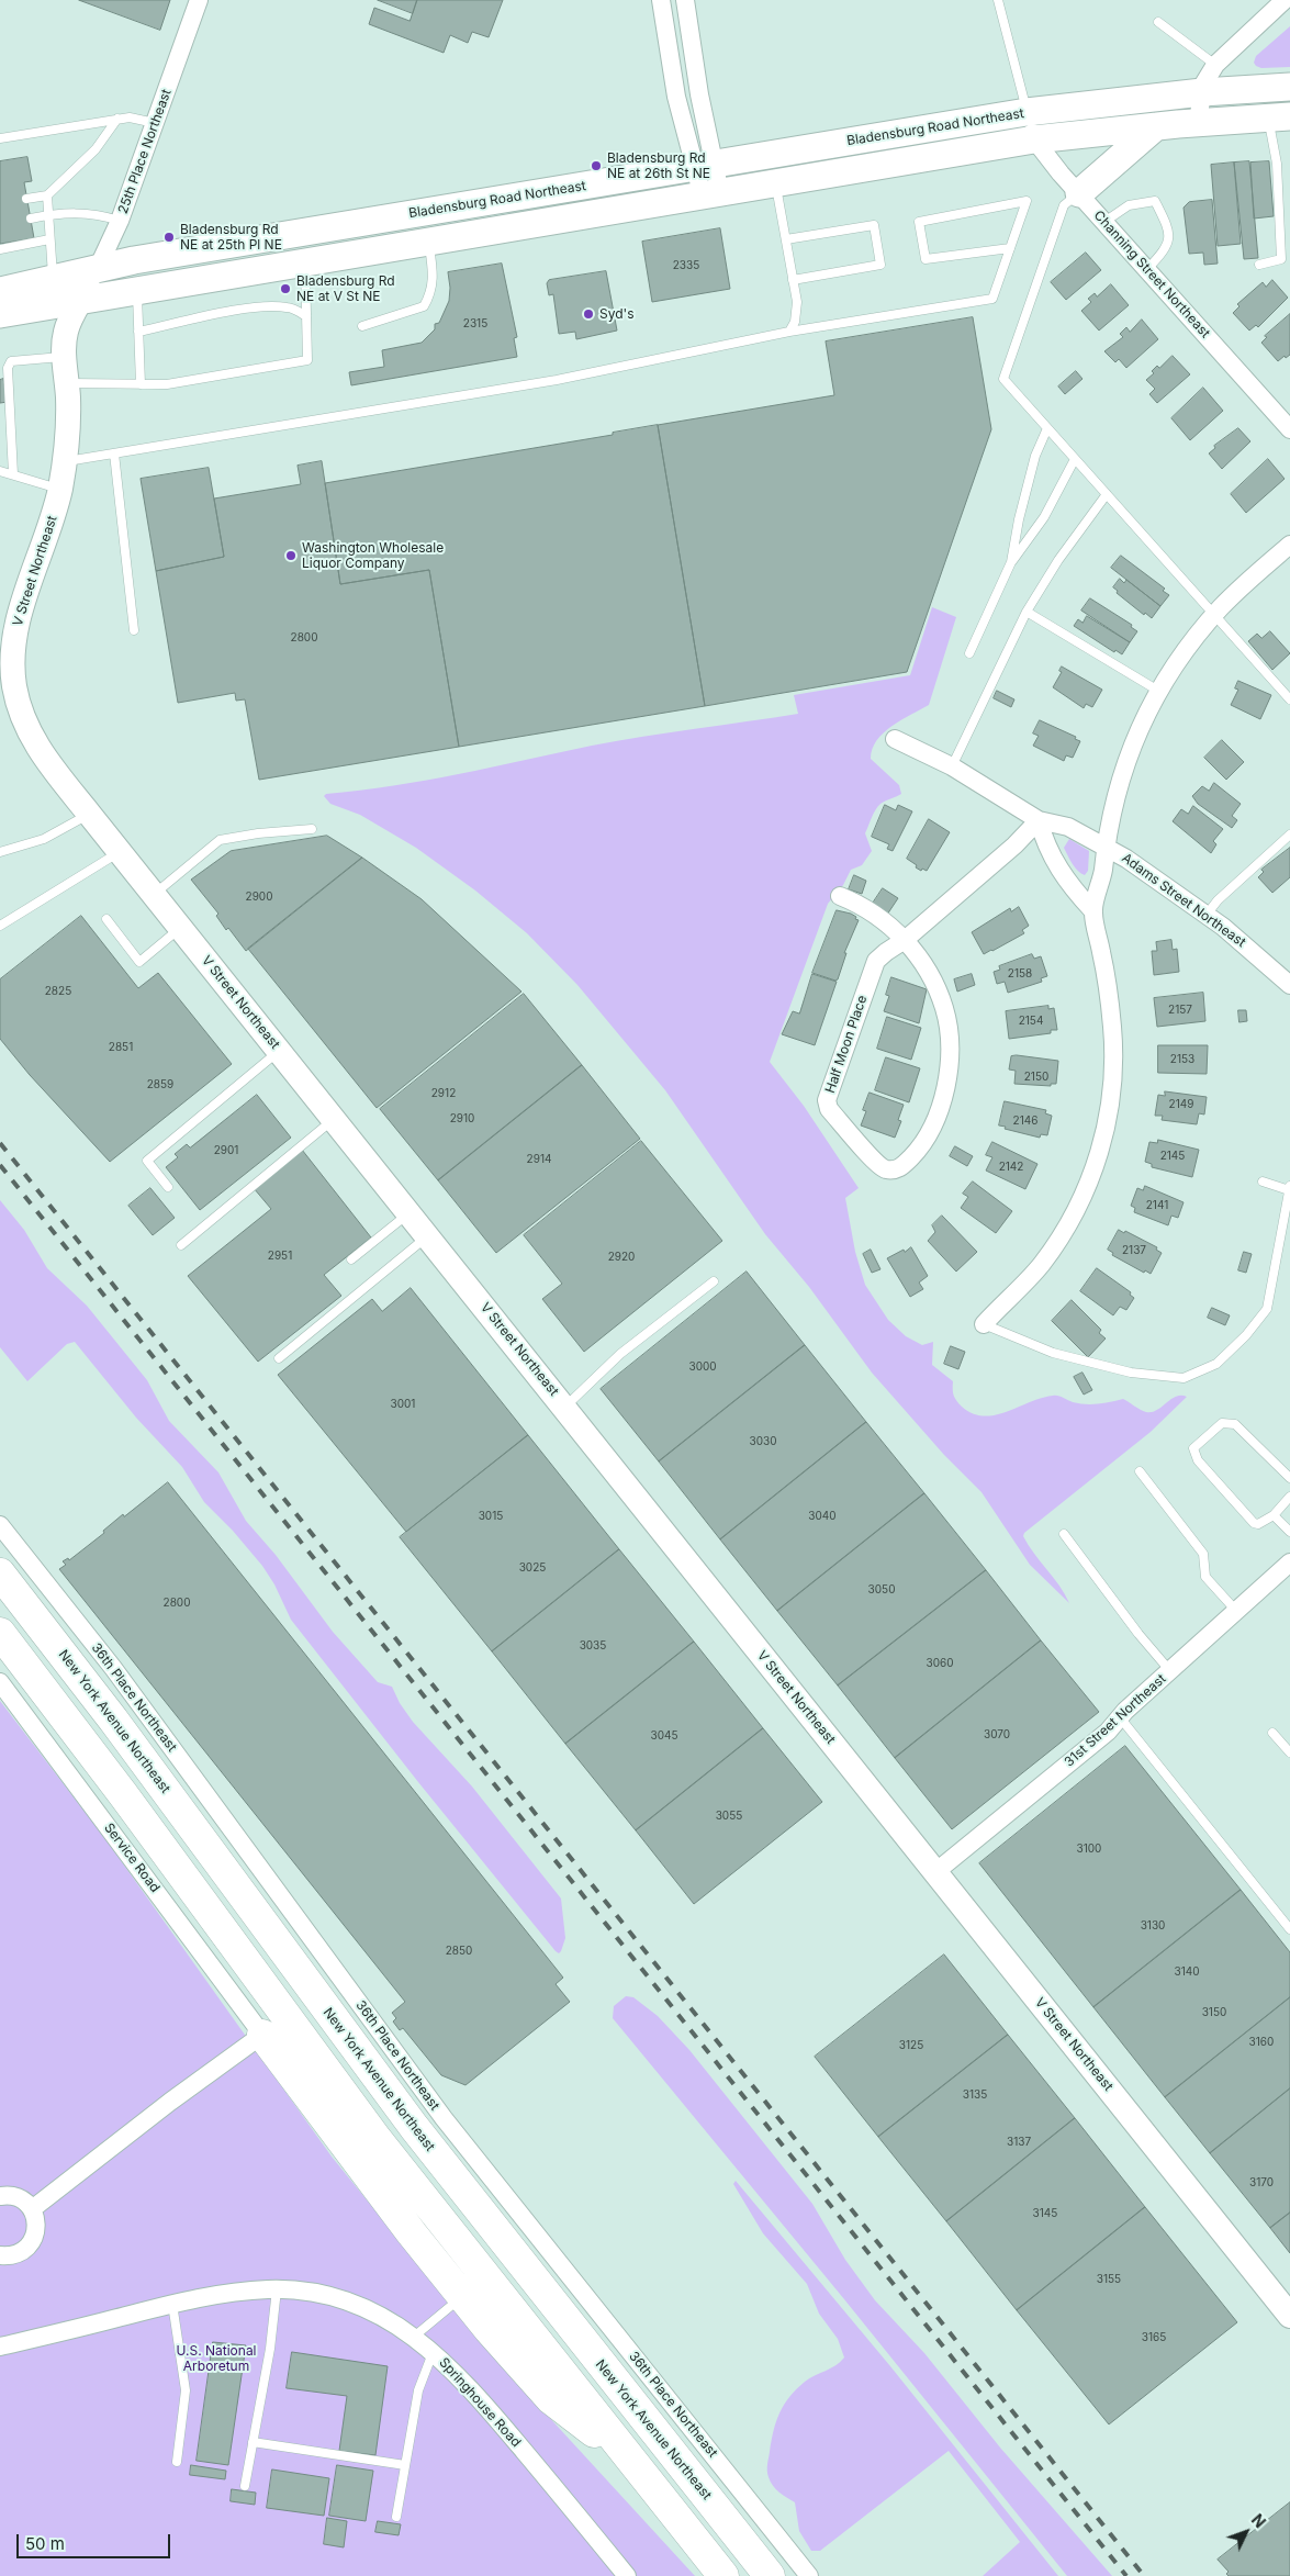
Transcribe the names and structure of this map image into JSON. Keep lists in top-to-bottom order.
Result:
{
  "streets": {
    "highway": ["New York Avenue Northeast"],
    "main road": ["Bladensburg Road Northeast"],
    "street": [
      "25th Place Northeast",
      "Channing Street Northeast",
      "V Street Northeast",
      "Adams Street Northeast",
      "Half Moon Place",
      "36th Place Northeast",
      "31st Street Northeast",
      "Service Road",
      "Springhouse Road"
    ]
  },
  "crossings": [
    ["Bladensburg Road Northeast", "25th Place Northeast"],
    ["Bladensburg Road Northeast", "Channing Street Northeast"],
    ["Bladensburg Road Northeast", "V Street Northeast"],
    ["25th Place Northeast", "V Street Northeast"],
    ["V Street Northeast", "31st Street Northeast"],
    ["Adams Street Northeast", "Half Moon Place"]
  ],
  "parks": ["U.S. National Arboretum"],
  "places": [
    "Bladensburg Rd NE at 26th St NE",
    "Bladensburg Rd NE at 25th Pl NE",
    "Bladensburg Rd NE at V St NE",
    "Syd's",
    "Washington Wholesale Liquor Company"
  ],
  "house_numbers": [
    "2335",
    "2315",
    "2800",
    "2900",
    "2158",
    "2825",
    "2157",
    "2154",
    "2851",
    "2153",
    "2150",
    "2859",
    "2912",
    "2149",
    "2910",
    "2146",
    "2901",
    "2145",
    "2914",
    "2142",
    "2141",
    "2137",
    "2951",
    "2920",
    "3000",
    "3001",
    "3030",
    "3015",
    "3040",
    "3025",
    "3050",
    "2800",
    "3035",
    "3060",
    "3070",
    "3045",
    "3055",
    "3100",
    "3130",
    "2850",
    "3140",
    "3150",
    "3160",
    "3125",
    "3135",
    "3137",
    "3170",
    "3145",
    "3155",
    "3165"
  ],
  "scale_bar": "50 m",
  "north": "top right"
}
